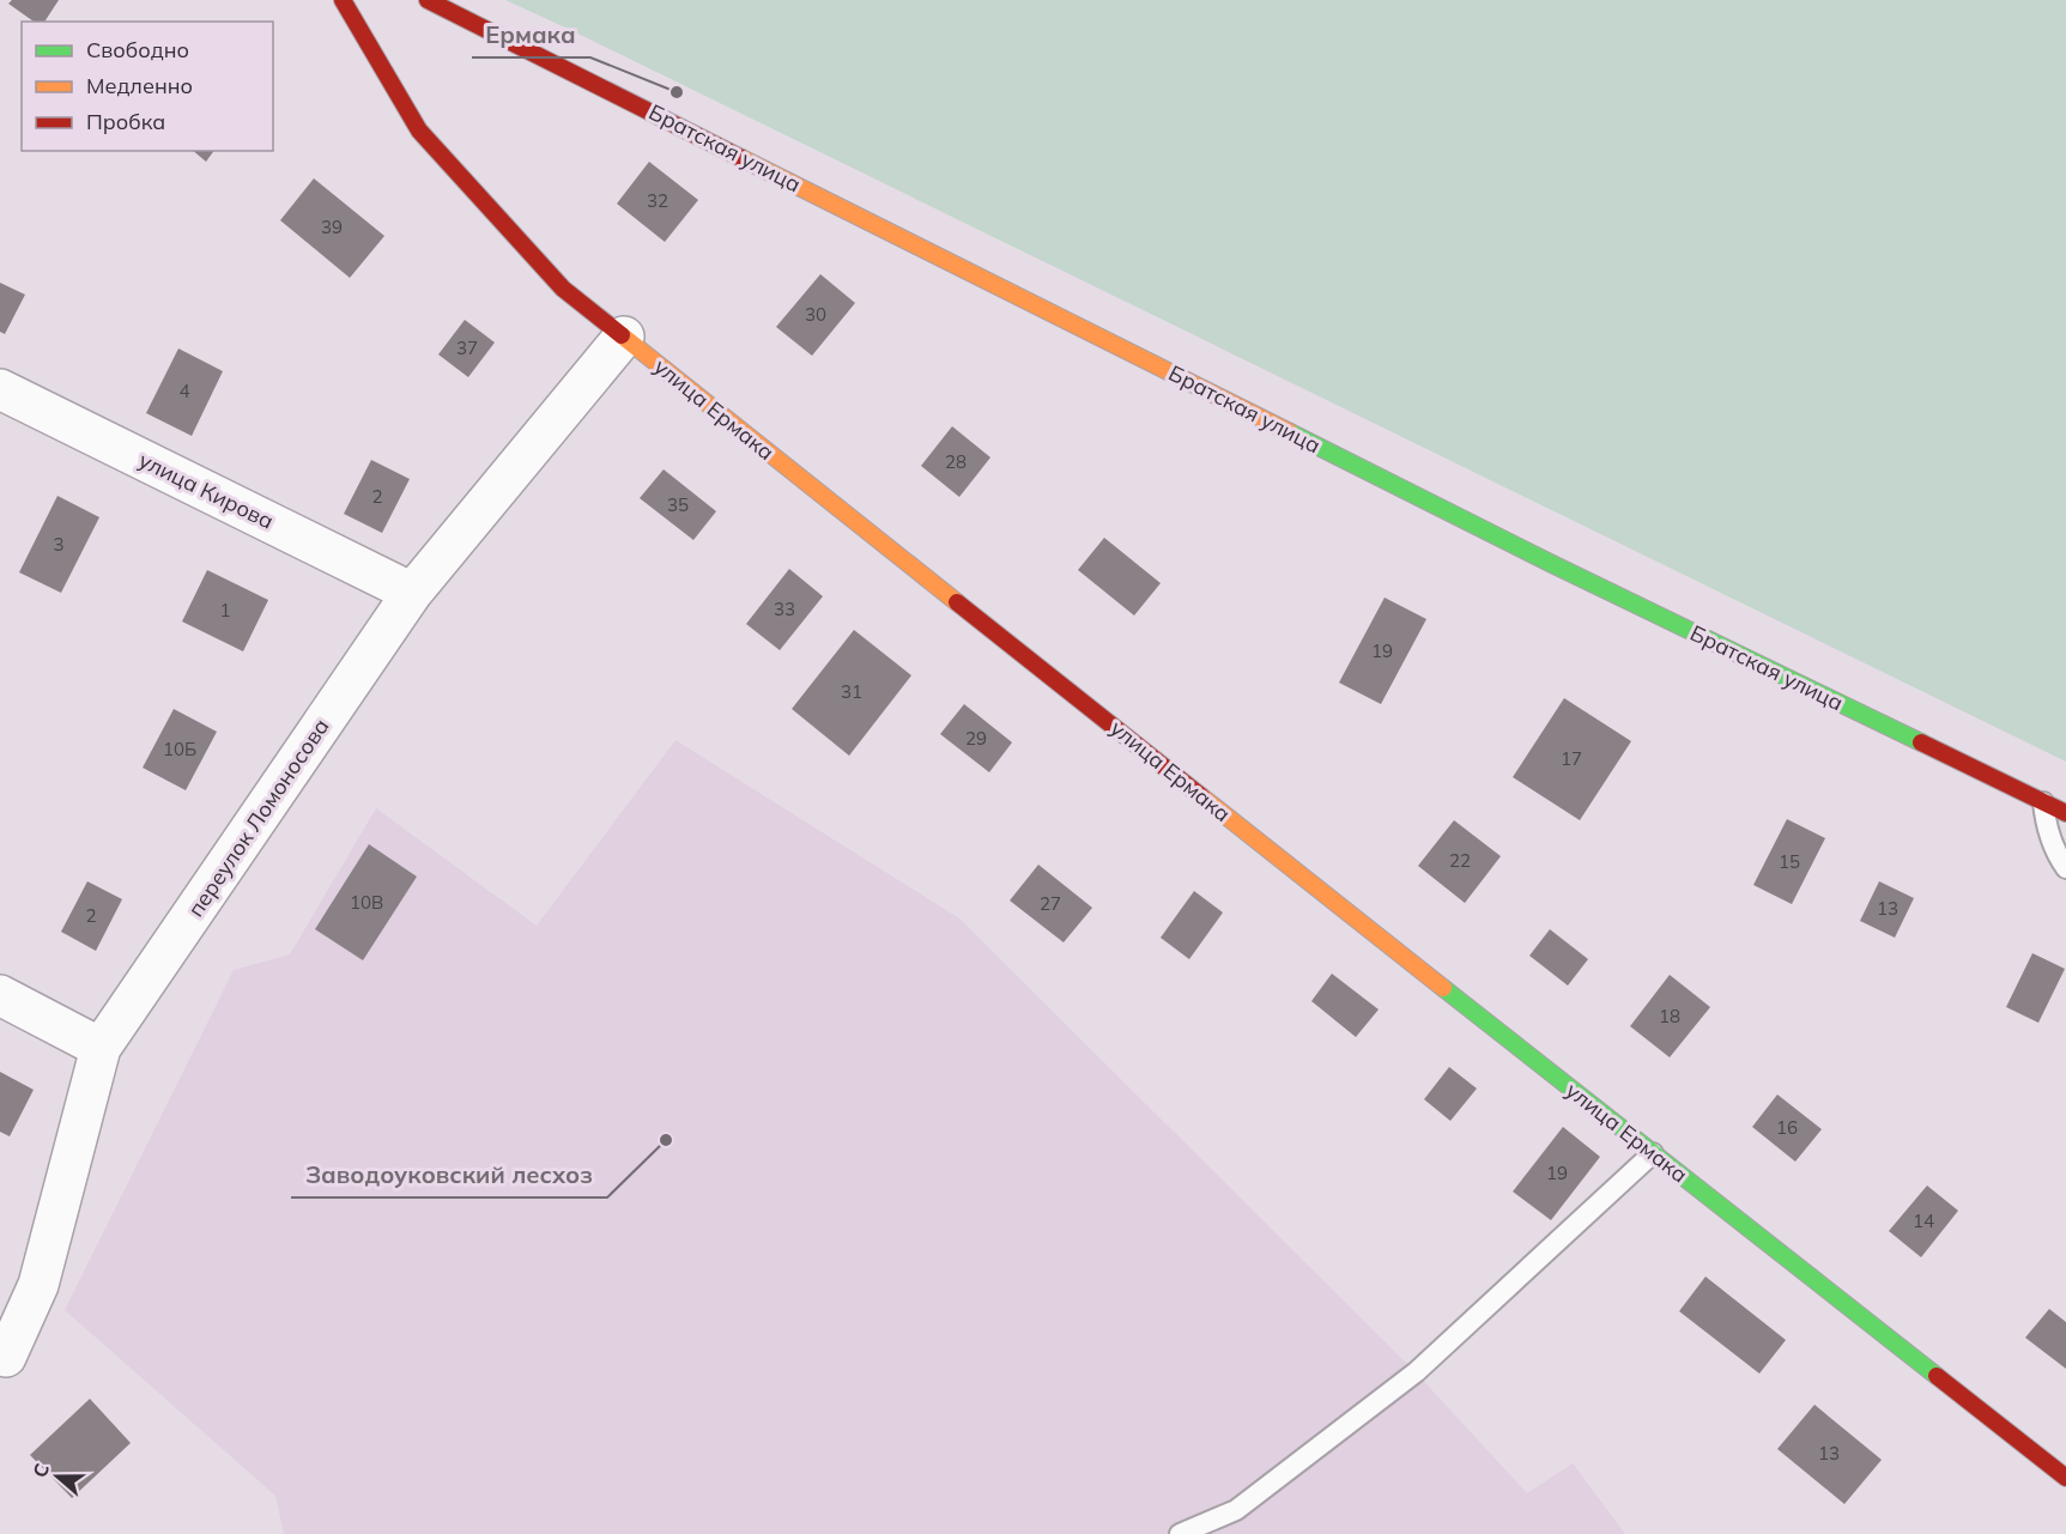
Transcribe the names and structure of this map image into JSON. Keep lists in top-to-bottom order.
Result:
{
  "streets": {
    "street": [
      "Братская улица",
      "улица Ермака",
      "улица Кирова",
      "переулок Ломоносова"
    ]
  },
  "crossings": [
    ["улица Ермака", "переулок Ломоносова"],
    ["улица Кирова", "переулок Ломоносова"]
  ],
  "places": ["Ермака", "Заводоуковский лесхоз"],
  "house_numbers": [
    "32",
    "39",
    "30",
    "37",
    "4",
    "28",
    "2",
    "35",
    "3",
    "33",
    "1",
    "19",
    "31",
    "29",
    "10Б",
    "17",
    "22",
    "15",
    "10В",
    "27",
    "13",
    "2",
    "18",
    "16",
    "19",
    "14",
    "13"
  ],
  "legend": ["Свободно", "Медленно", "Пробка"],
  "north": "left"
}
